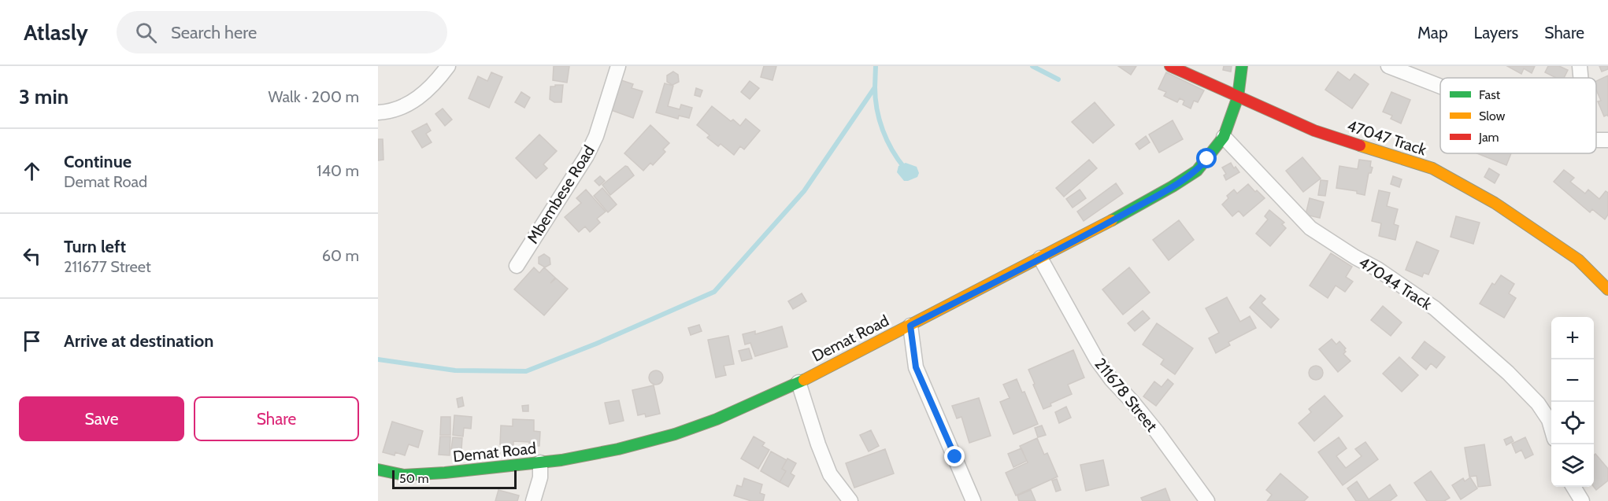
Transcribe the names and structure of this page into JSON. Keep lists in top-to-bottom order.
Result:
{
  "streets": {
    "street": [
      "47047 Track",
      "Mbembese Road",
      "47044 Track",
      "Demat Road",
      "211678 Street"
    ]
  },
  "crossings": [
    ["47047 Track", "Demat Road"],
    ["47044 Track", "Demat Road"],
    ["Demat Road", "211678 Street"]
  ],
  "legend": ["Fast", "Slow", "Jam"],
  "scale_bar": "50 m",
  "page": {
    "header": "Atlasly",
    "search": "Search here",
    "nav": ["Map", "Layers", "Share"],
    "heading": ["3 min", "Walk · 200 m"],
    "list": [
      ["Continue", "Demat Road", "140 m"],
      ["Turn left", "211677 Street", "60 m"],
      "Arrive at destination"
    ],
    "map_buttons": ["+", "−"],
    "buttons": ["Save", "Share"],
    "scale": "50 m"
  }
}
